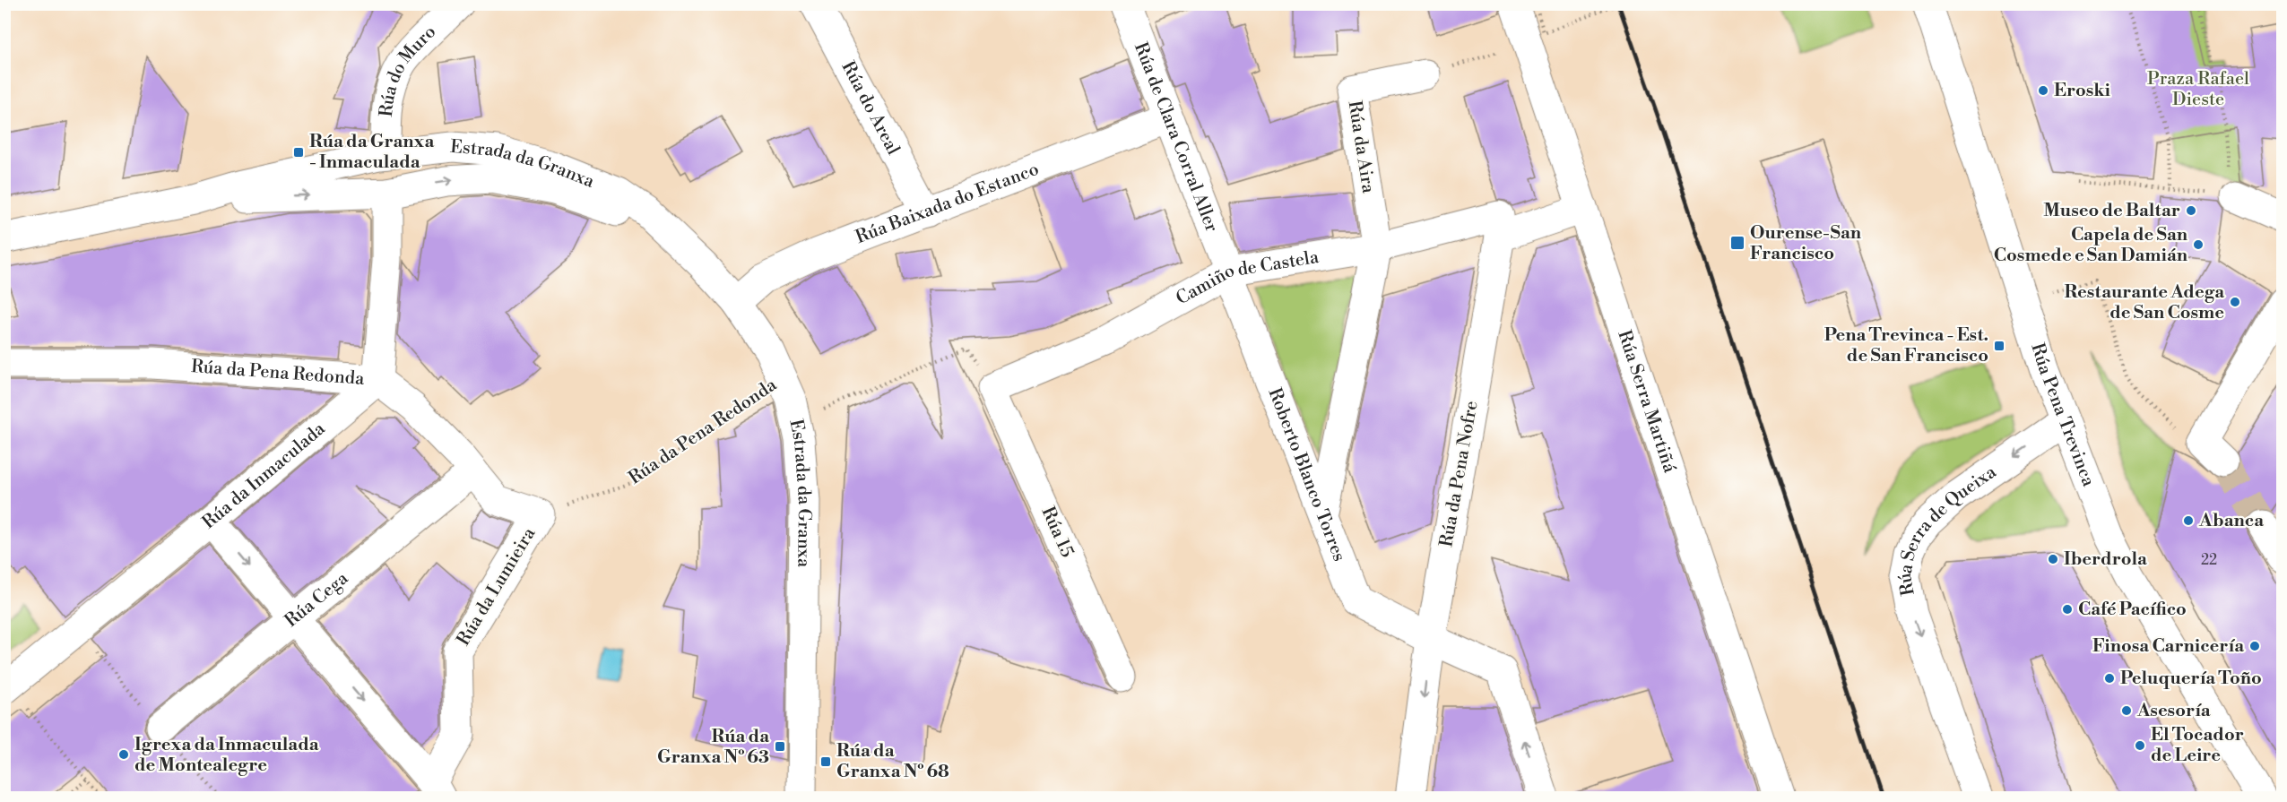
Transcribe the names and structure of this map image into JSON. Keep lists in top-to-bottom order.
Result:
{
  "streets": {
    "street": [
      "Rúa do Muro",
      "Rúa do Areal",
      "Rúa de Clara Corral Aller",
      "Rúa da Aira",
      "Estrada da Granxa",
      "Rúa Baixada do Estanco",
      "Camiño de Castela",
      "Rúa da Pena Redonda",
      "Rúa Serra Martiñá",
      "Rúa Pena Trevinca",
      "Rúa da Pena Nofre",
      "Roberto Blanco Torres",
      "Rúa da Inmaculada",
      "Rúa 15",
      "Rúa Serra de Queixa",
      "Rúa da Lumieira",
      "Rúa Cega"
    ]
  },
  "crossings": [
    ["Rúa do Muro", "Estrada da Granxa"],
    ["Rúa do Areal", "Rúa Baixada do Estanco"],
    ["Rúa de Clara Corral Aller", "Rúa Baixada do Estanco"],
    ["Rúa de Clara Corral Aller", "Camiño de Castela"],
    ["Rúa de Clara Corral Aller", "Roberto Blanco Torres"],
    ["Rúa da Aira", "Camiño de Castela"],
    ["Estrada da Granxa", "Rúa Baixada do Estanco"],
    ["Estrada da Granxa", "Rúa da Pena Redonda"],
    ["Camiño de Castela", "Rúa da Pena Nofre"],
    ["Camiño de Castela", "Roberto Blanco Torres"],
    ["Camiño de Castela", "Rúa 15"],
    ["Rúa da Pena Redonda", "Rúa da Inmaculada"],
    ["Rúa da Pena Redonda", "Rúa da Lumieira"],
    ["Rúa da Pena Redonda", "Rúa Cega"],
    ["Rúa Pena Trevinca", "Rúa Serra de Queixa"],
    ["Rúa da Pena Nofre", "Roberto Blanco Torres"]
  ],
  "one_way": ["Rúa Serra de Queixa"],
  "parks": ["Praza Rafael Dieste"],
  "places": {
    "other": [
      "Eroski",
      "Museo de Baltar",
      "Capela de San Cosmede e San Damián",
      "Restaurante Adega de San Cosme",
      "Abanca",
      "Iberdrola",
      "Café Pacífico",
      "Finosa Carnicería",
      "Peluquería Toño",
      "Asesoría",
      "El Tocador de Leire",
      "Igrexa da Inmaculada de Montealegre"
    ],
    "transit": [
      "Rúa da Granxa - Inmaculada",
      "Ourense-San Francisco",
      "Pena Trevinca - Est. de San Francisco",
      "Rúa da Granxa Nº 63",
      "Rúa da Granxa Nº 68"
    ]
  },
  "house_numbers": ["22"]
}
